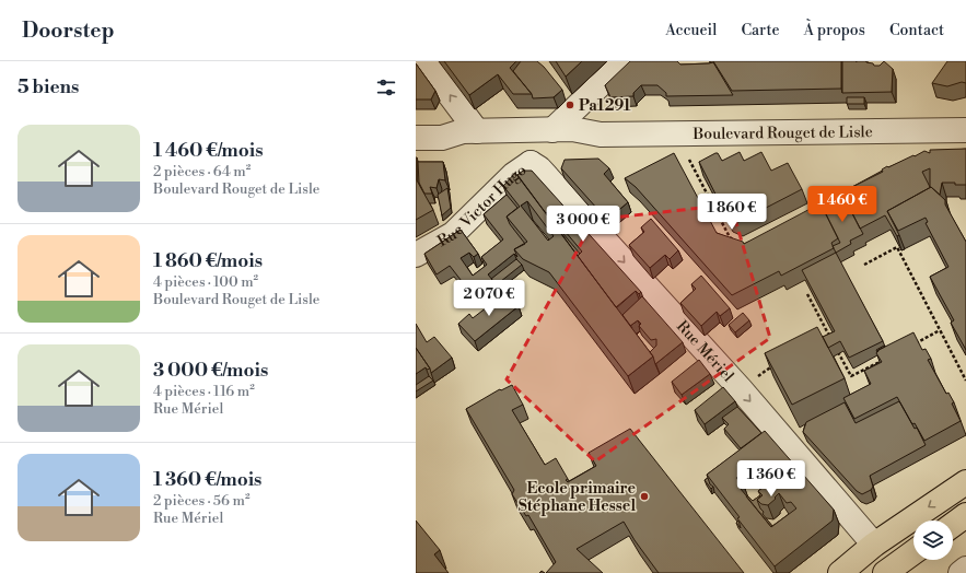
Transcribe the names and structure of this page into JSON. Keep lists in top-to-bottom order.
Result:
{
  "streets": {
    "street": ["Boulevard Rouget de Lisle", "Rue Victor Hugo", "Rue Mériel"]
  },
  "crossings": [
    ["Boulevard Rouget de Lisle", "Rue Victor Hugo"],
    ["Boulevard Rouget de Lisle", "Rue Mériel"],
    ["Rue Victor Hugo", "Rue Mériel"]
  ],
  "one_way": ["Rue Mériel"],
  "places": ["Pa1291", "Ecole primaire Stéphane Hessel"],
  "page": {
    "header": "Doorstep",
    "nav": [
      "Accueil",
      "Carte",
      "À propos",
      "Contact"
    ],
    "heading": "5 biens",
    "list": [
      {
        "name": "1 460 €/mois",
        "note": "2 pièces · 64 m² · Boulevard Rouget de Lisle"
      },
      {
        "name": "1 860 €/mois",
        "note": "4 pièces · 100 m² · Boulevard Rouget de Lisle"
      },
      {
        "name": "3 000 €/mois",
        "note": "4 pièces · 116 m² · Rue Mériel"
      },
      {
        "name": "1 360 €/mois",
        "note": "2 pièces · 56 m² · Rue Mériel"
      }
    ],
    "price": [
      "1 460 €",
      "1 860 €",
      "3 000 €",
      "2 070 €",
      "1 360 €"
    ]
  }
}
